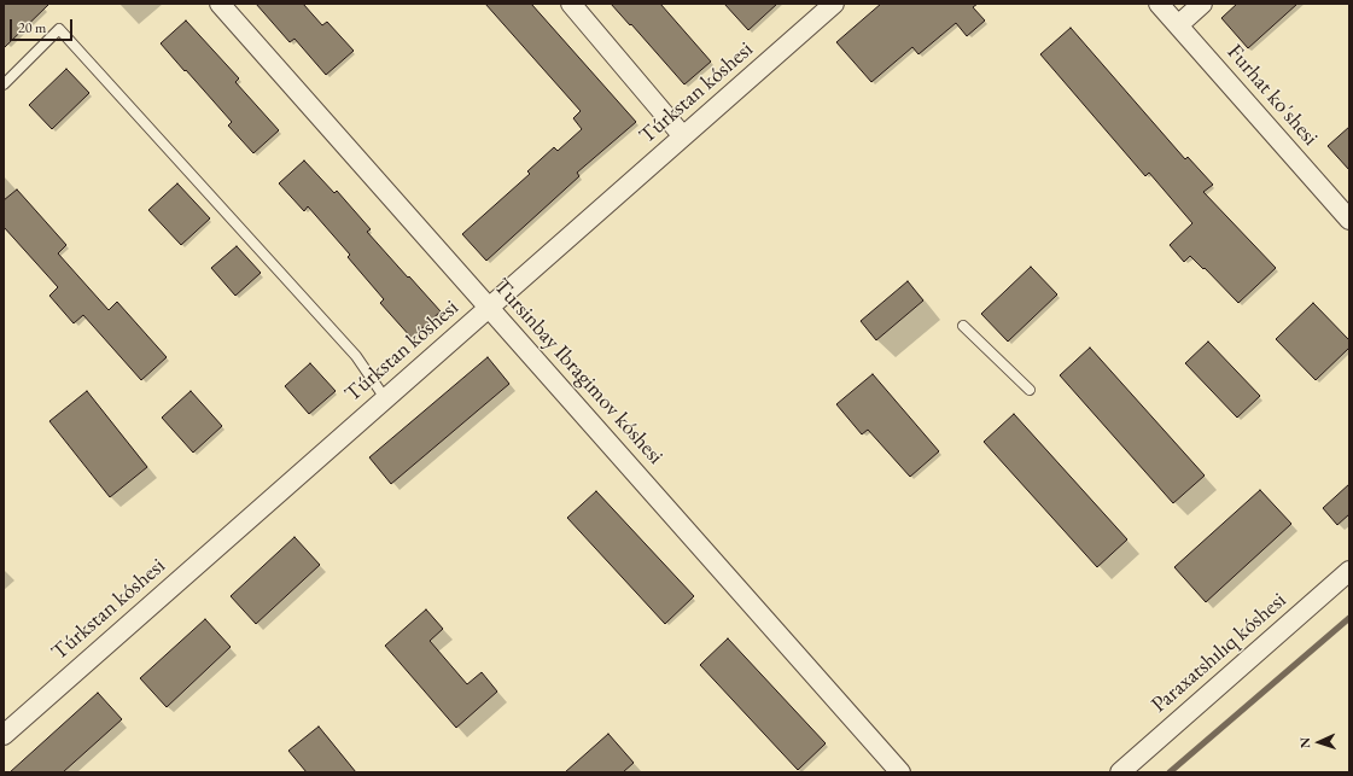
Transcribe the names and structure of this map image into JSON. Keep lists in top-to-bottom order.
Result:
{
  "streets": {
    "street": [
      "Túrkstan kóshesi",
      "Furhat ko'shesi",
      "Tursinbay Ibragimov kóshesi",
      "Paraxatshılıq kóshesi"
    ]
  },
  "crossings": [
    ["Túrkstan kóshesi", "Tursinbay Ibragimov kóshesi"]
  ],
  "scale_bar": "20 m",
  "north": "left"
}
